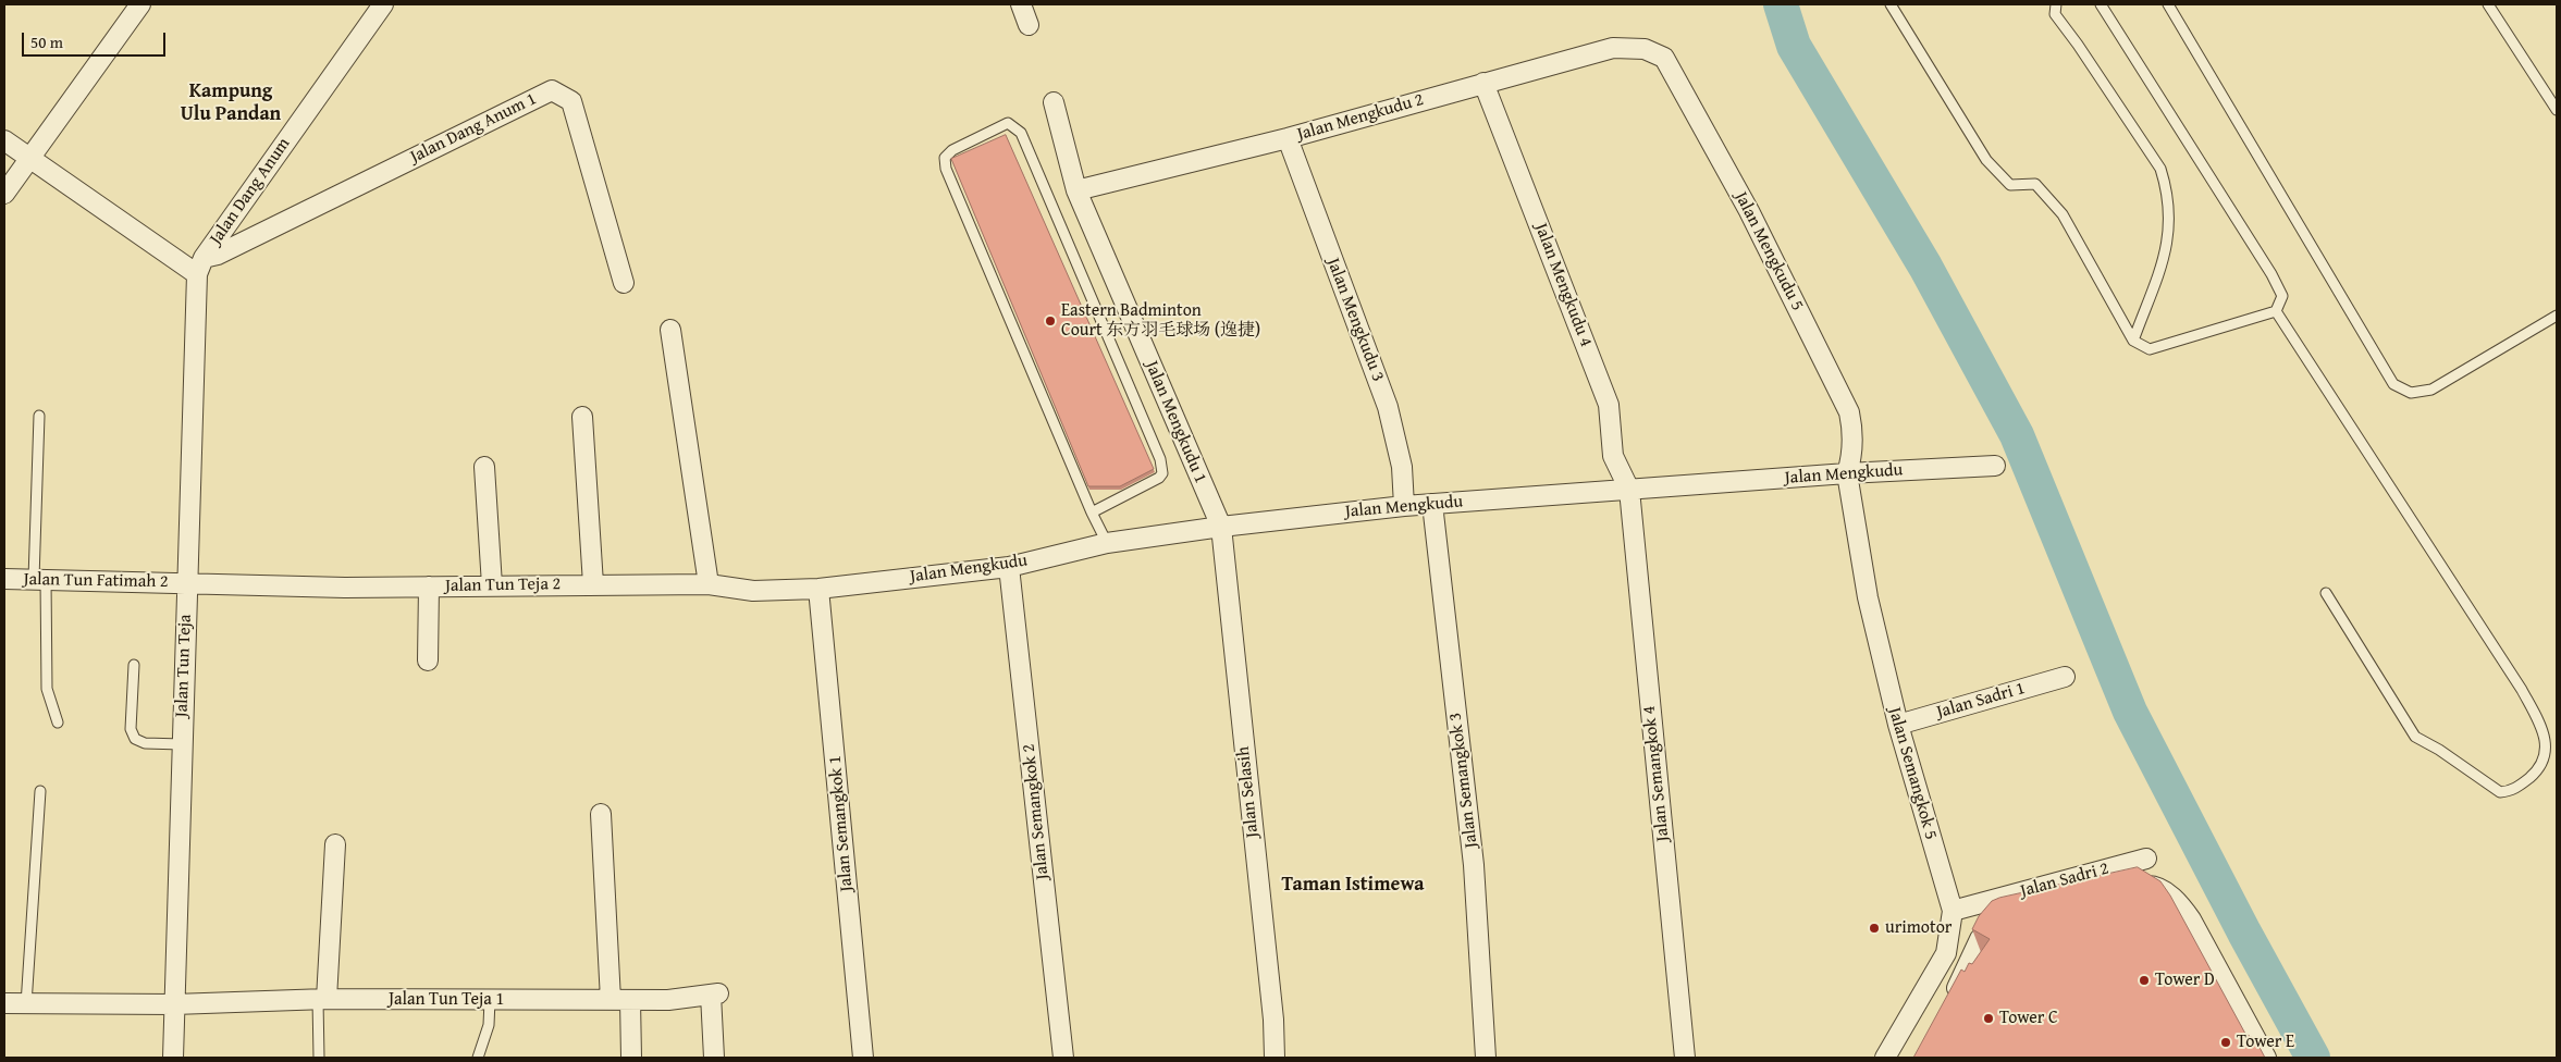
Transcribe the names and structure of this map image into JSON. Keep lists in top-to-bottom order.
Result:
{
  "streets": {
    "street": [
      "Jalan Mengkudu 2",
      "Jalan Dang Anum 1",
      "Jalan Dang Anum",
      "Jalan Mengkudu 5",
      "Jalan Mengkudu 4",
      "Jalan Mengkudu 3",
      "Jalan Mengkudu 1",
      "Jalan Mengkudu",
      "Jalan Tun Fatimah 2",
      "Jalan Tun Teja 2",
      "Jalan Tun Teja",
      "Jalan Sadri 1",
      "Jalan Semangkok 4",
      "Jalan Semangkok 5",
      "Jalan Semangkok 3",
      "Jalan Selasih",
      "Jalan Semangkok 2",
      "Jalan Semangkok 1",
      "Jalan Sadri 2",
      "Jalan Tun Teja 1"
    ]
  },
  "crossings": [
    ["Jalan Mengkudu 2", "Jalan Mengkudu 5"],
    ["Jalan Mengkudu 2", "Jalan Mengkudu 4"],
    ["Jalan Mengkudu 2", "Jalan Mengkudu 3"],
    ["Jalan Mengkudu 2", "Jalan Mengkudu 1"],
    ["Jalan Dang Anum 1", "Jalan Dang Anum"],
    ["Jalan Dang Anum 1", "Jalan Tun Teja"],
    ["Jalan Dang Anum", "Jalan Tun Teja"],
    ["Jalan Mengkudu 5", "Jalan Mengkudu"],
    ["Jalan Mengkudu 5", "Jalan Semangkok 5"],
    ["Jalan Mengkudu 4", "Jalan Mengkudu"],
    ["Jalan Mengkudu 4", "Jalan Semangkok 4"],
    ["Jalan Mengkudu 3", "Jalan Mengkudu"],
    ["Jalan Mengkudu 1", "Jalan Mengkudu"],
    ["Jalan Mengkudu 1", "Jalan Selasih"],
    ["Jalan Mengkudu", "Jalan Tun Teja 2"],
    ["Jalan Mengkudu", "Jalan Semangkok 4"],
    ["Jalan Mengkudu", "Jalan Semangkok 5"],
    ["Jalan Mengkudu", "Jalan Semangkok 3"],
    ["Jalan Mengkudu", "Jalan Selasih"],
    ["Jalan Mengkudu", "Jalan Semangkok 2"],
    ["Jalan Mengkudu", "Jalan Semangkok 1"],
    ["Jalan Tun Fatimah 2", "Jalan Tun Teja 2"],
    ["Jalan Tun Fatimah 2", "Jalan Tun Teja"],
    ["Jalan Tun Teja 2", "Jalan Tun Teja"],
    ["Jalan Tun Teja 2", "Jalan Semangkok 1"],
    ["Jalan Tun Teja", "Jalan Tun Teja 1"],
    ["Jalan Sadri 1", "Jalan Semangkok 5"],
    ["Jalan Semangkok 5", "Jalan Sadri 2"]
  ],
  "districts": ["Kampung Ulu Pandan", "Taman Istimewa"],
  "places": [
    "Eastern Badminton Court 东方羽毛球场 (逸捷)",
    "urimotor",
    "Tower D",
    "Tower C",
    "Tower E"
  ],
  "scale_bar": "50 m"
}
